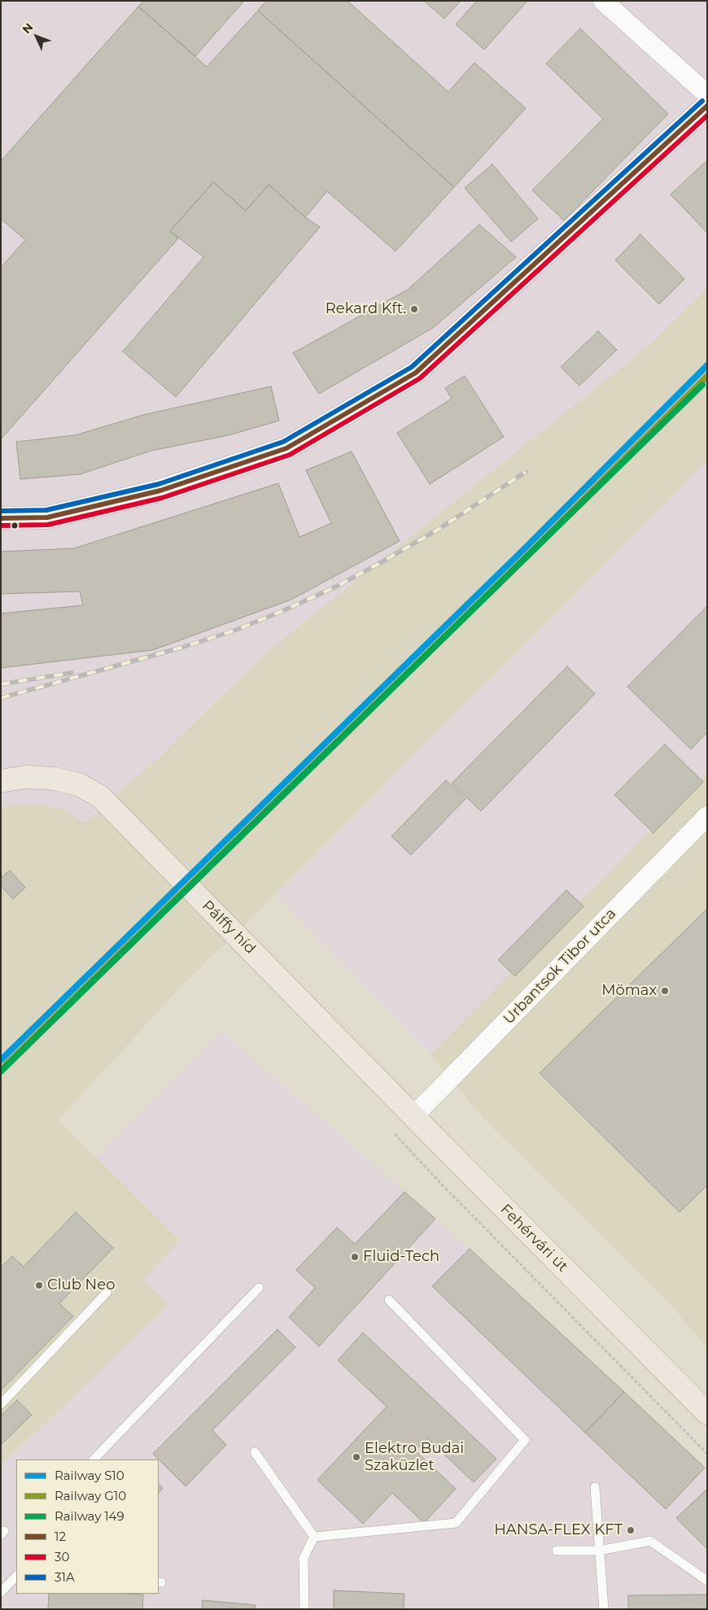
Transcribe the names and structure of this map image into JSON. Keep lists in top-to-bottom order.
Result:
{
  "streets": {
    "main road": ["Pálffy híd", "Fehérvári út"],
    "street": ["Urbantsok Tibor utca"]
  },
  "crossings": [
    ["Pálffy híd", "Fehérvári út"],
    ["Urbantsok Tibor utca", "Fehérvári út"]
  ],
  "places": [
    "Rekard Kft.",
    "Mömax",
    "Fluid-Tech",
    "Club Neo",
    "Elektro Budai Szaküzlet",
    "HANSA-FLEX KFT"
  ],
  "lines": [
    "transit line 31A",
    "transit line 12",
    "transit line 30",
    "rail line S10",
    "rail line G10",
    "rail line 149"
  ],
  "legend": [
    "Railway S10",
    "Railway G10",
    "Railway 149",
    "12",
    "30",
    "31A"
  ],
  "north": "top left"
}
